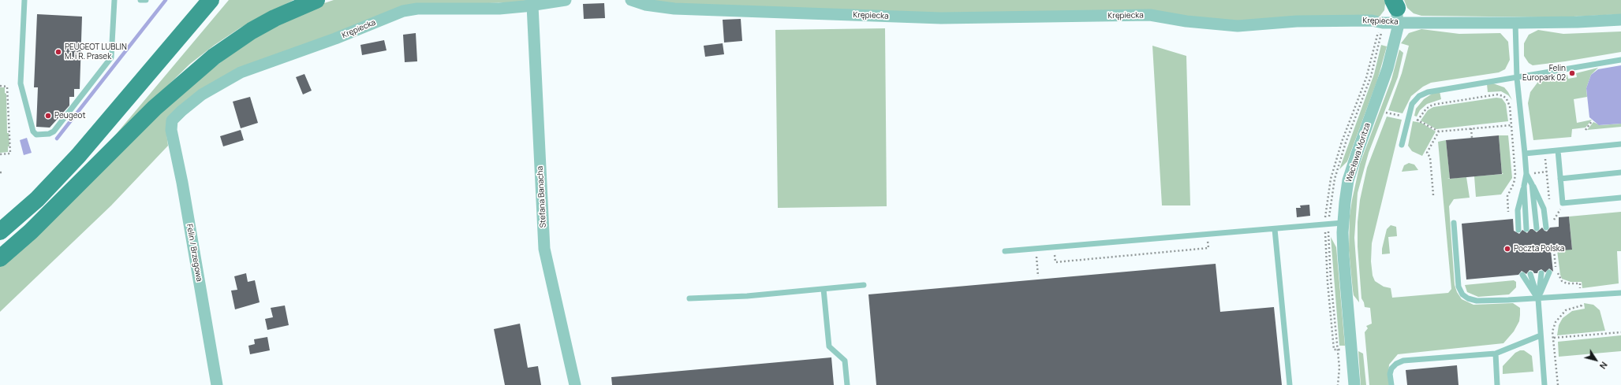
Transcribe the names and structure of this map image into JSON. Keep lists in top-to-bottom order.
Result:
{
  "streets": {
    "street": [
      "Krępiecka",
      "Wacława Moritza",
      "Stefana Banacha",
      "Felin / Brzegowa"
    ]
  },
  "crossings": [
    ["Krępiecka", "Wacława Moritza"],
    ["Krępiecka", "Stefana Banacha"],
    ["Krępiecka", "Felin / Brzegowa"]
  ],
  "places": [
    "PEUGEOT LUBLIN M. i R. Prasek",
    "Felin Europark 02",
    "Peugeot",
    "Poczta Polska"
  ],
  "north": "bottom right"
}
